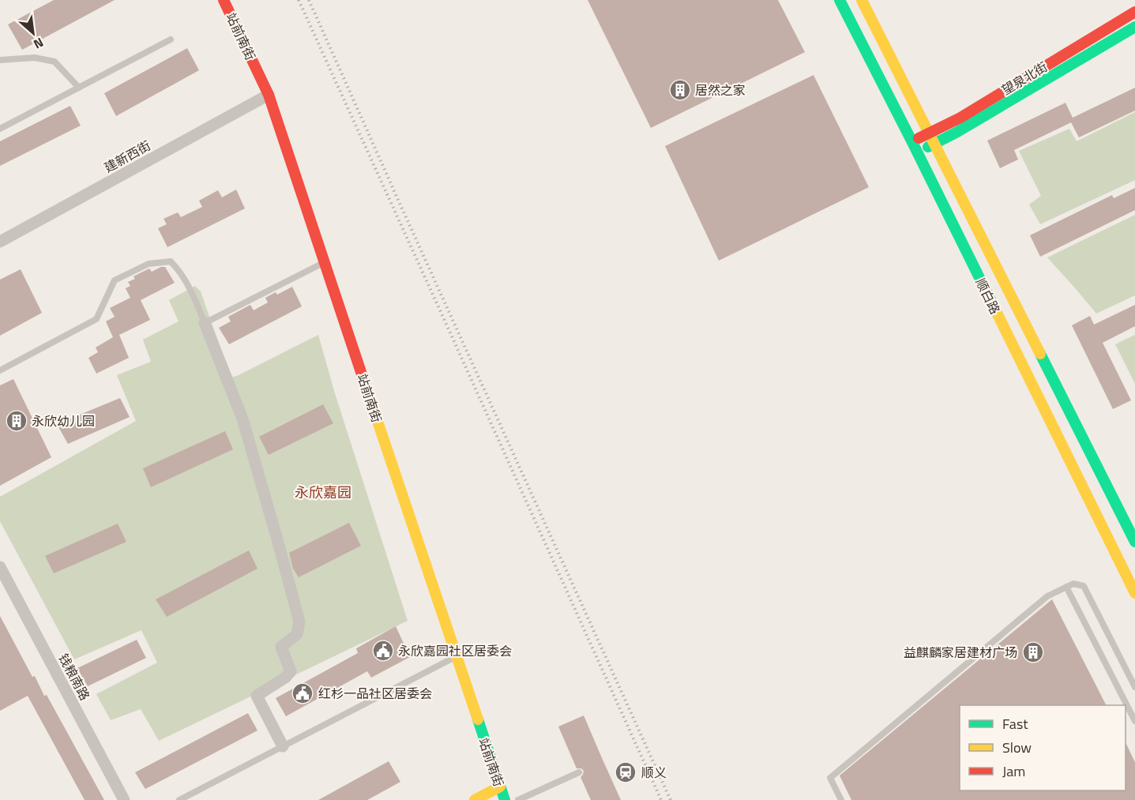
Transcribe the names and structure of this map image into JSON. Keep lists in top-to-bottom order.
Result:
{
  "streets": {
    "main road": ["站前南街", "望泉北街", "顺白路"],
    "street": ["建新西街", "钱粮南路"]
  },
  "crossings": [
    ["站前南街", "建新西街"],
    ["望泉北街", "顺白路"]
  ],
  "districts": ["永欣嘉园"],
  "places": {
    "building": ["居然之家", "永欣幼儿园", "益麒麟家居建材广场"],
    "public building": ["永欣嘉园社区居委会", "红杉一品社区居委会"],
    "station": ["顺义"]
  },
  "legend": ["Fast", "Slow", "Jam"],
  "north": "bottom right"
}
